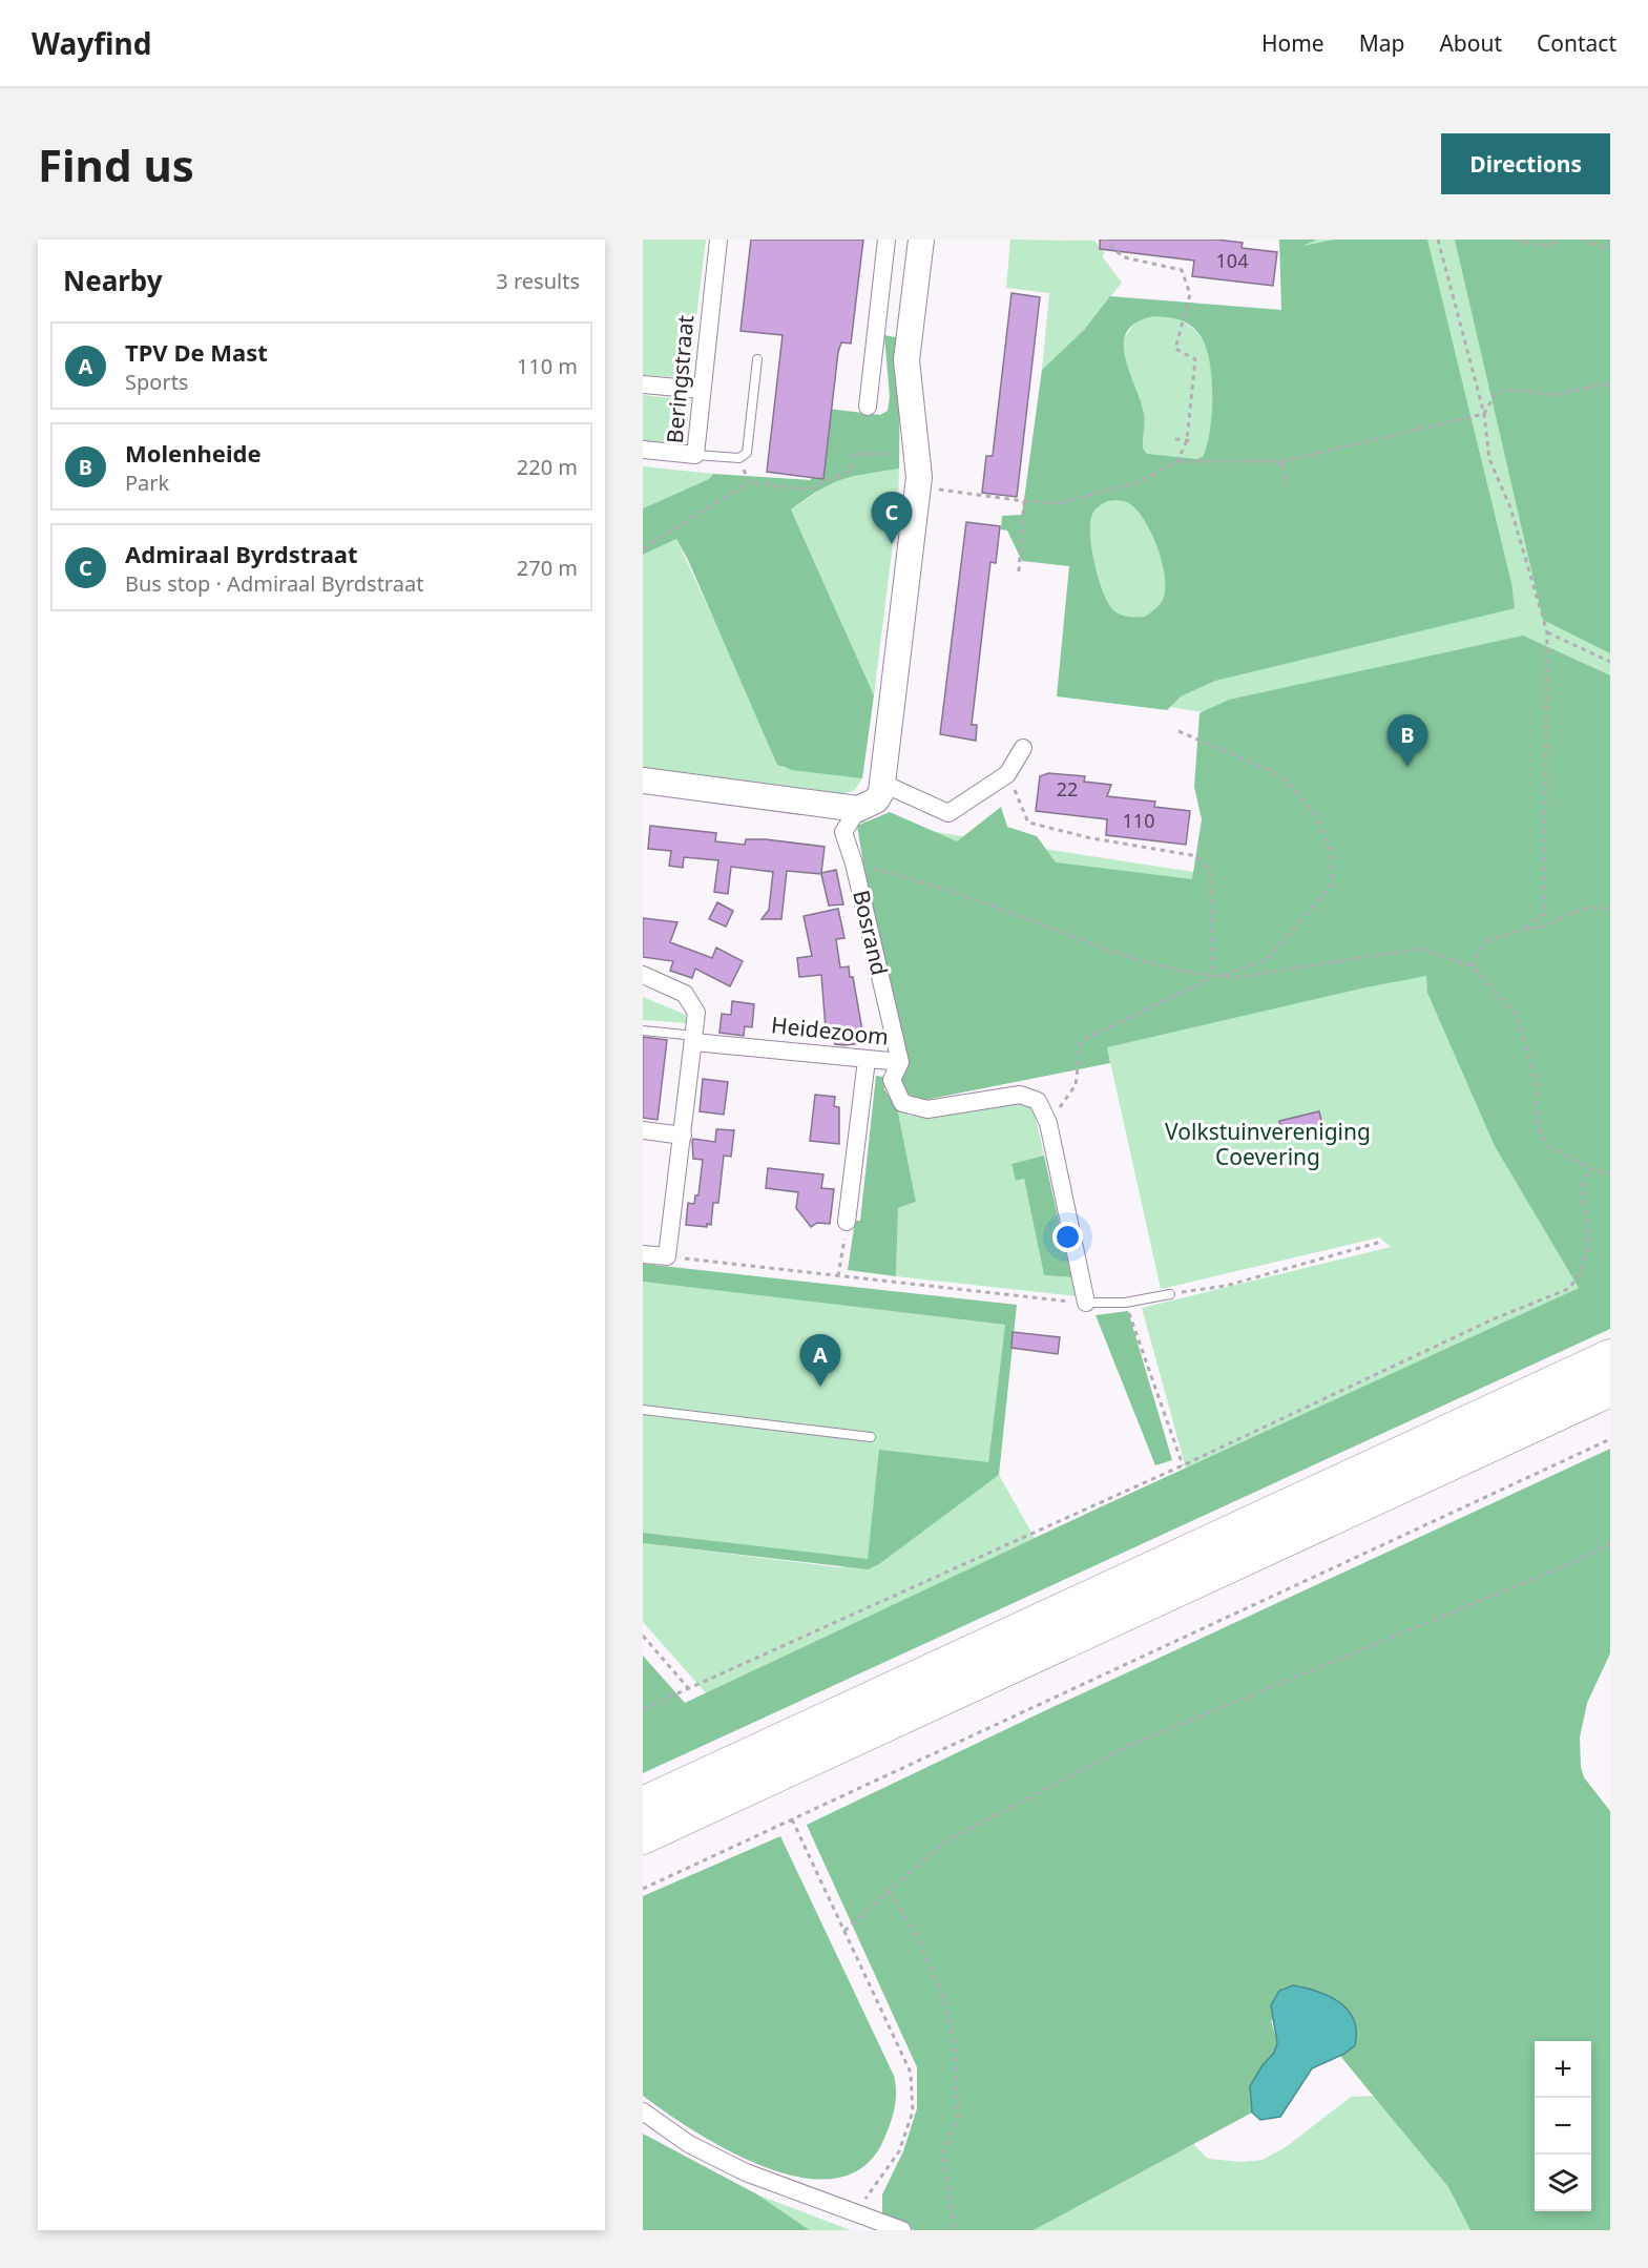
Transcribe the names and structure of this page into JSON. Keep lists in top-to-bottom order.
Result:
{
  "streets": {
    "street": ["Beringstraat", "Bosrand", "Heidezoom"]
  },
  "crossings": [
    ["Bosrand", "Heidezoom"]
  ],
  "parks": ["Volkstuinvereniging Coevering"],
  "house_numbers": ["104", "22", "110"],
  "page": {
    "header": "Wayfind",
    "nav": [
      "Home",
      "Map",
      "About",
      "Contact"
    ],
    "buttons": "Directions",
    "title": "Find us",
    "heading": ["Nearby", "3 results"],
    "list": [
      {
        "mark": "A",
        "name": "TPV De Mast",
        "note": "Sports",
        "value": "110 m"
      },
      {
        "mark": "B",
        "name": "Molenheide",
        "note": "Park",
        "value": "220 m"
      },
      {
        "mark": "C",
        "name": "Admiraal Byrdstraat",
        "note": "Bus stop · Admiraal Byrdstraat",
        "value": "270 m"
      }
    ],
    "pins": ["C", "B", "A"],
    "map_buttons": ["+", "−"]
  }
}
